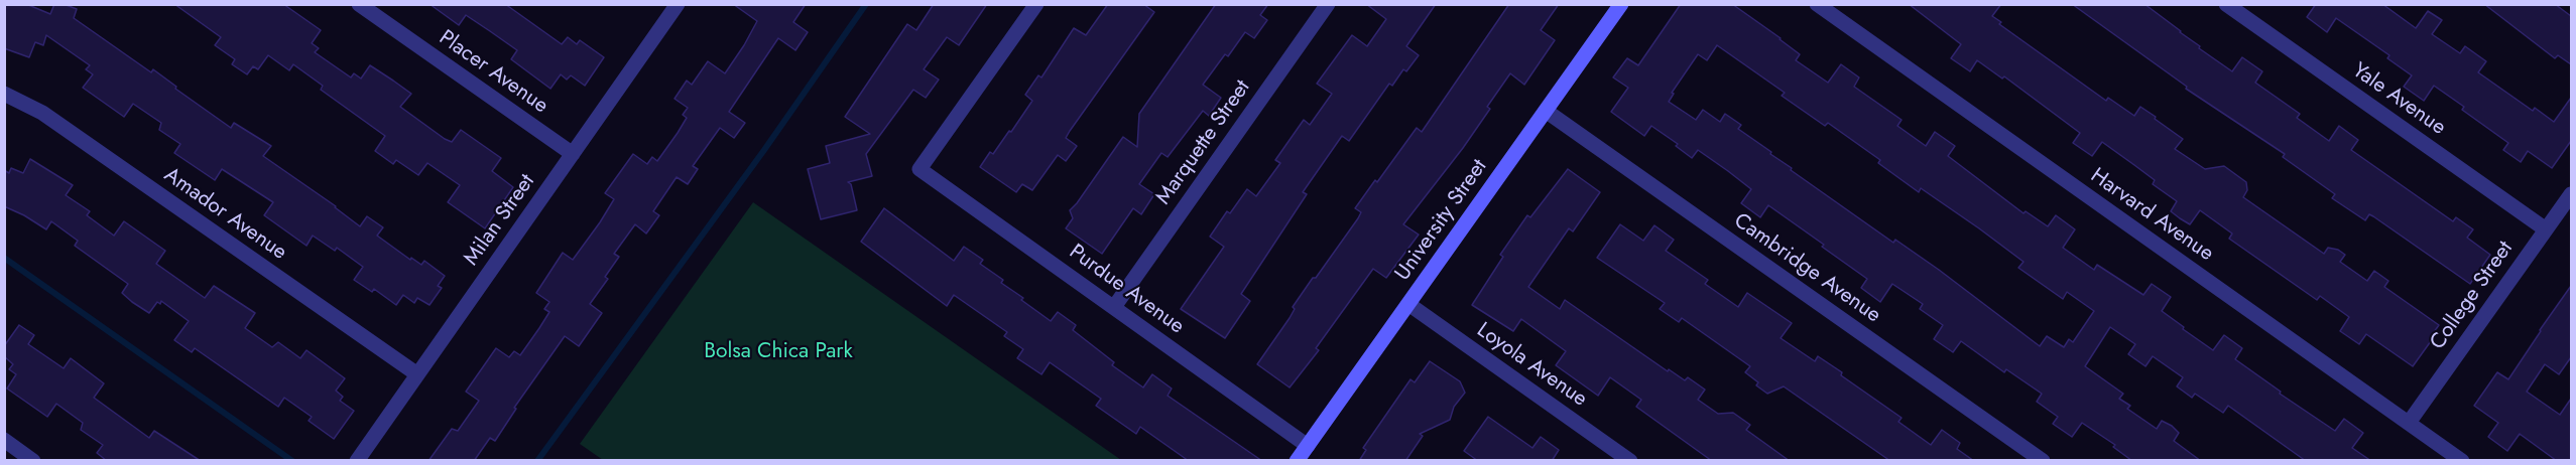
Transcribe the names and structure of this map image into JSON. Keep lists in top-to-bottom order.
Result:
{
  "streets": {
    "street": [
      "Placer Avenue",
      "Yale Avenue",
      "Marquette Street",
      "Amador Avenue",
      "Harvard Avenue",
      "Milan Street",
      "University Street",
      "Cambridge Avenue",
      "Purdue Avenue",
      "College Street",
      "Loyola Avenue"
    ]
  },
  "crossings": [
    ["Placer Avenue", "Milan Street"],
    ["Yale Avenue", "College Street"],
    ["Marquette Street", "Purdue Avenue"],
    ["Amador Avenue", "Milan Street"],
    ["Harvard Avenue", "College Street"],
    ["University Street", "Cambridge Avenue"],
    ["University Street", "Purdue Avenue"],
    ["University Street", "Loyola Avenue"]
  ],
  "parks": ["Bolsa Chica Park"]
}
